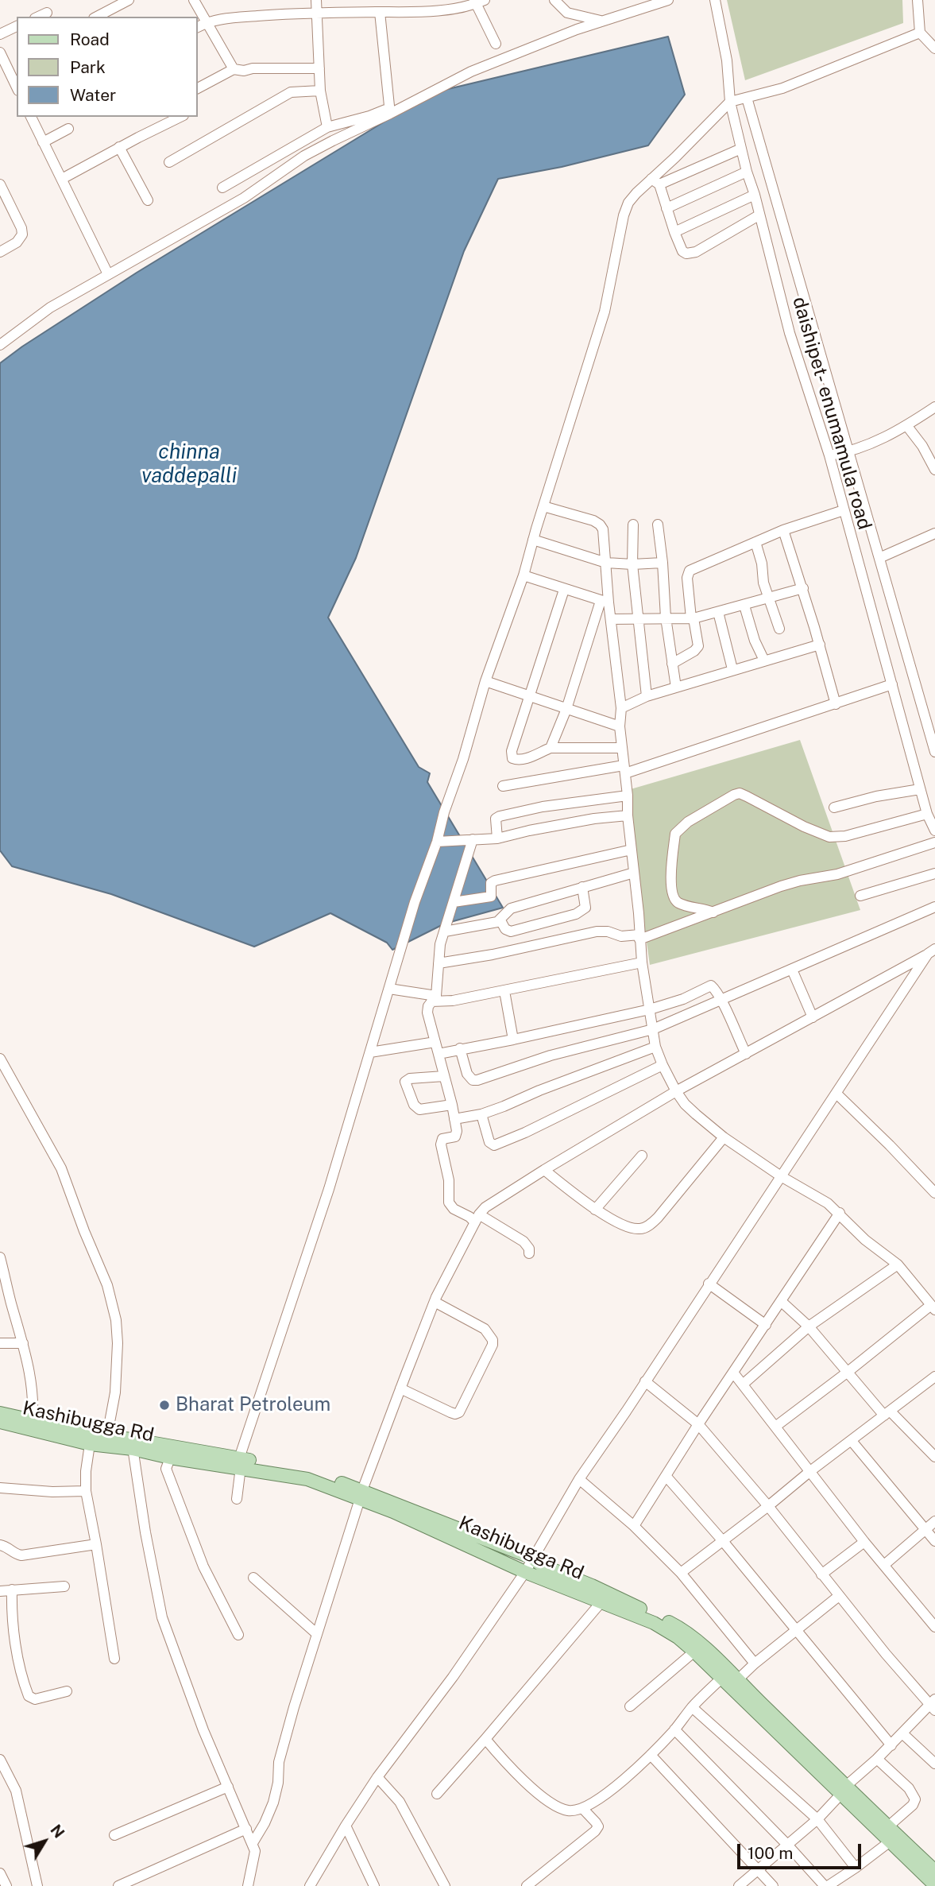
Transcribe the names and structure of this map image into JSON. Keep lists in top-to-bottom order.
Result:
{
  "streets": {
    "main road": ["Kashibugga Rd"],
    "street": ["daishipet- enumamula road"]
  },
  "water": ["chinna vaddepalli"],
  "places": ["Bharat Petroleum"],
  "legend": ["Road", "Park", "Water"],
  "scale_bar": "100 m",
  "north": "top right"
}
